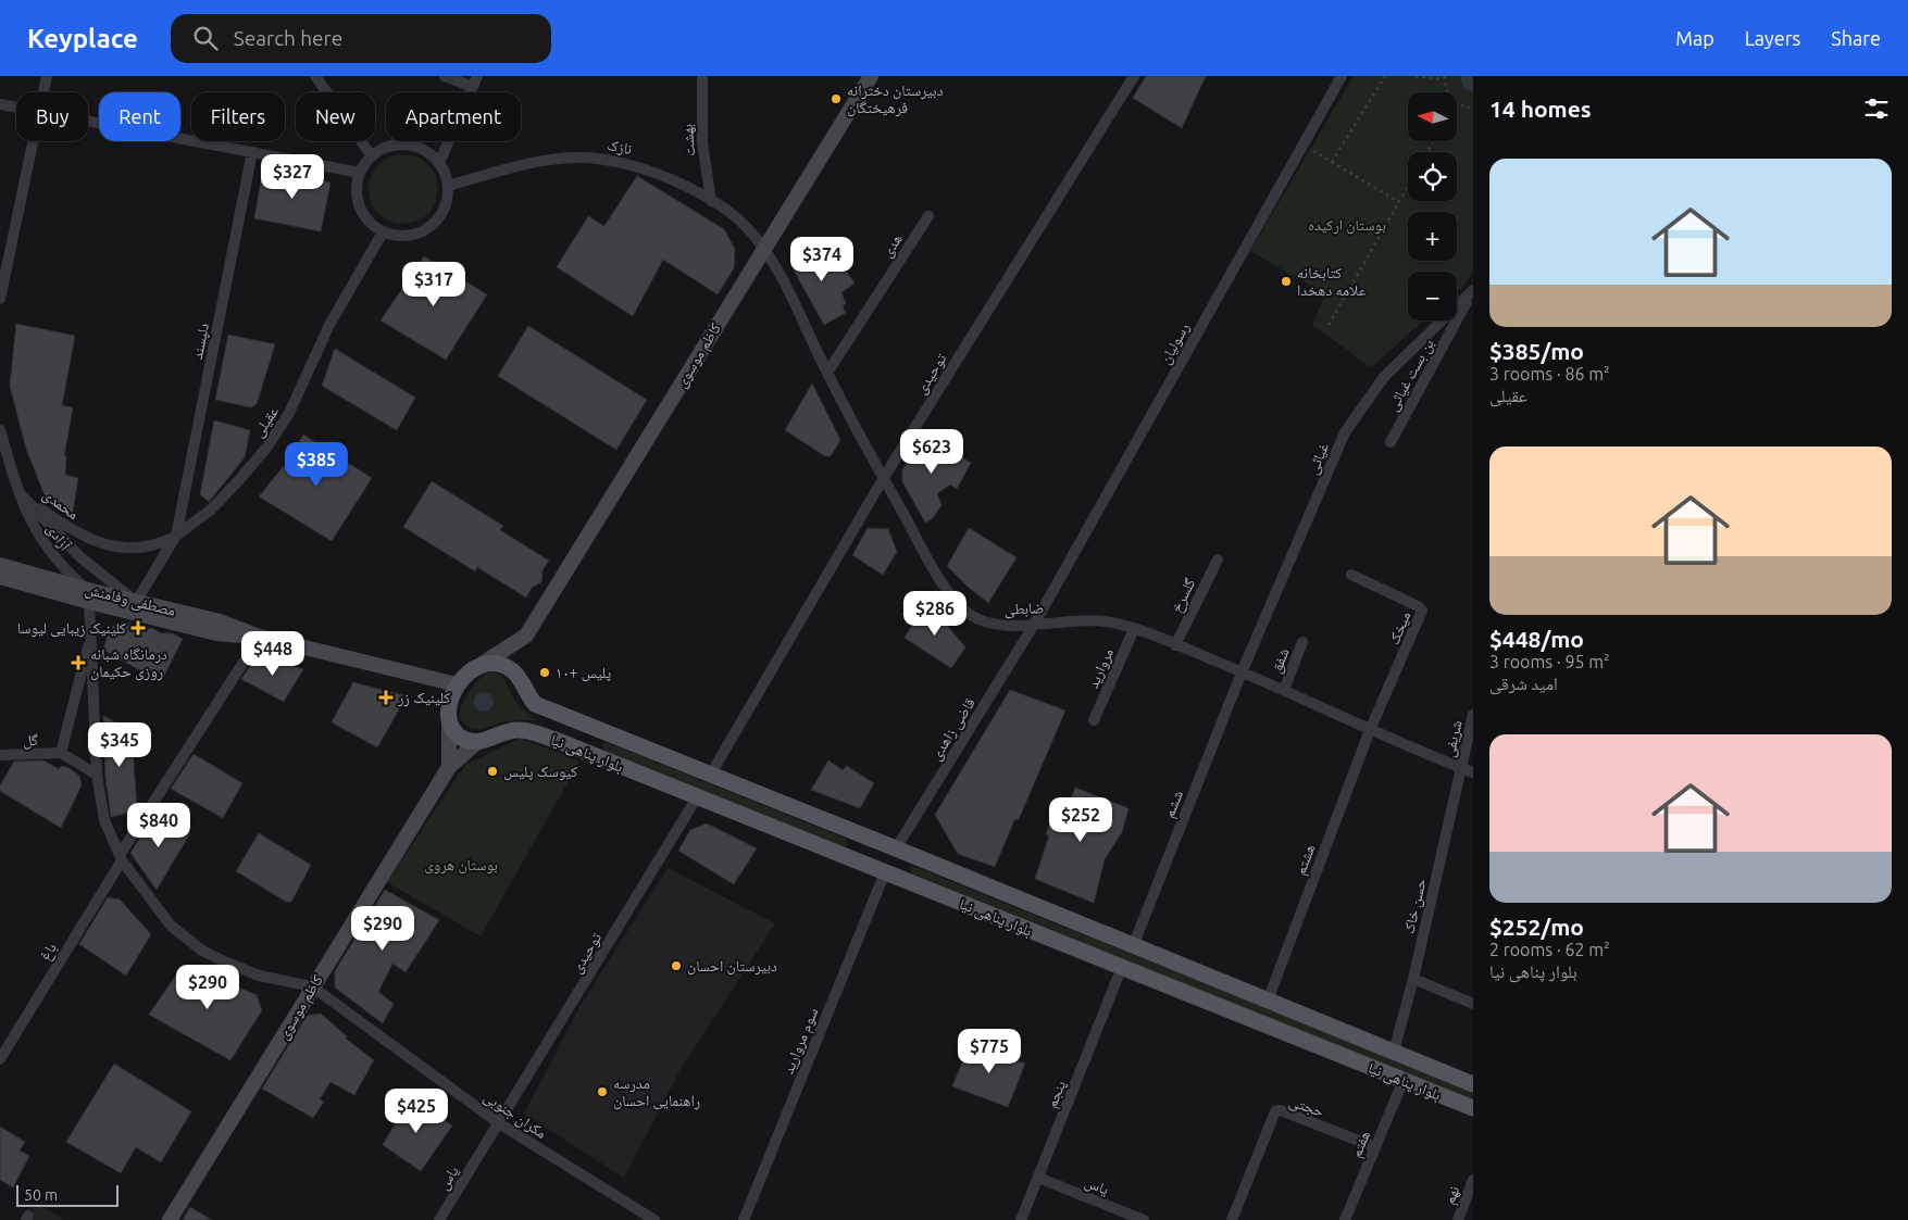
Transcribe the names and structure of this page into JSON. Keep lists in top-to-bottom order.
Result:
{
  "streets": {
    "main road": ["کاظم موسوی", "مصطفی وفامنش", "بلوار پناهی نیا"],
    "street": [
      "بهشت",
      "نازک",
      "هدی",
      "دلپسند",
      "رسولیان",
      "توحیدی",
      "بن بست غیاثی",
      "عقیلی",
      "غیاثی",
      "محمدی",
      "آزادی",
      "گلسرخ",
      "ضابطی",
      "میخک",
      "شفق",
      "مروارید",
      "قاضی زاهدی",
      "شریفی",
      "گل",
      "ششم",
      "هشتم",
      "حسن خاک",
      "باغ",
      "سوم مروارید",
      "پنجم",
      "حجتی",
      "مکران جنوبی",
      "هفتم",
      "یاس",
      "نهم"
    ]
  },
  "crossings": [
    ["بهشت", "نازک"],
    ["نازک", "کاظم موسوی"],
    ["نازک", "عقیلی"],
    ["نازک", "ضابطی"],
    ["هدی", "ضابطی"],
    ["دلپسند", "عقیلی"],
    ["دلپسند", "محمدی"],
    ["رسولیان", "ضابطی"],
    ["رسولیان", "قاضی زاهدی"],
    ["کاظم موسوی", "ضابطی"],
    ["کاظم موسوی", "بلوار پناهی نیا"],
    ["کاظم موسوی", "مکران جنوبی"],
    ["توحیدی", "ضابطی"],
    ["توحیدی", "بلوار پناهی نیا"],
    ["توحیدی", "مکران جنوبی"],
    ["توحیدی", "یاس"],
    ["بن بست غیاثی", "غیاثی"],
    ["عقیلی", "محمدی"],
    ["عقیلی", "مصطفی وفامنش"],
    ["غیاثی", "ضابطی"],
    ["غیاثی", "ششم"],
    ["محمدی", "آزادی"],
    ["محمدی", "مصطفی وفامنش"],
    ["آزادی", "مصطفی وفامنش"],
    ["گلسرخ", "ضابطی"],
    ["مصطفی وفامنش", "باغ"],
    ["ضابطی", "میخک"],
    ["ضابطی", "شفق"],
    ["ضابطی", "مروارید"],
    ["ضابطی", "قاضی زاهدی"],
    ["ضابطی", "شریفی"],
    ["ضابطی", "ششم"],
    ["ضابطی", "هشتم"],
    ["ضابطی", "حسن خاک"],
    ["میخک", "هشتم"],
    ["قاضی زاهدی", "بلوار پناهی نیا"],
    ["شریفی", "حسن خاک"],
    ["بلوار پناهی نیا", "ششم"],
    ["بلوار پناهی نیا", "هشتم"],
    ["بلوار پناهی نیا", "حسن خاک"],
    ["بلوار پناهی نیا", "سوم مروارید"],
    ["بلوار پناهی نیا", "هفتم"],
    ["پنجم", "یاس"],
    ["حجتی", "هفتم"],
    ["مکران جنوبی", "یاس"]
  ],
  "parks": ["بوستان ارکیده", "بوستان هروی"],
  "places": {
    "other": [
      "دبیرستان دخترانه فرهیختگان",
      "کتابخانه علامه دهخدا",
      "پلیس +۱۰",
      "کیوسک پلیس",
      "دبیرستان احسان",
      "مدرسه راهنمایی احسان"
    ],
    "health": ["کلینیک زیبایی لیوسا", "درمانگاه شبانه روزی حکیمان", "کلینیک زر"]
  },
  "scale_bar": "50 m",
  "north": "left",
  "page": {
    "header": "Keyplace",
    "search": "Search here",
    "nav": ["Map", "Layers", "Share"],
    "heading": "14 homes",
    "map_buttons": ["+", "−"],
    "chip": [
      "Buy",
      "Rent",
      "Filters",
      "New",
      "Apartment"
    ],
    "list": [
      {
        "name": "$385/mo",
        "note": "3 rooms · 86 m² · عقیلی"
      },
      {
        "name": "$448/mo",
        "note": "3 rooms · 95 m² · امید شرقی"
      },
      {
        "name": "$252/mo",
        "note": "2 rooms · 62 m² · بلوار پناهی نیا"
      }
    ],
    "price": [
      "$327",
      "$374",
      "$317",
      "$623",
      "$385",
      "$286",
      "$448",
      "$345",
      "$252",
      "$840",
      "$290",
      "$290",
      "$775",
      "$425"
    ],
    "scale": "50 m"
  }
}
